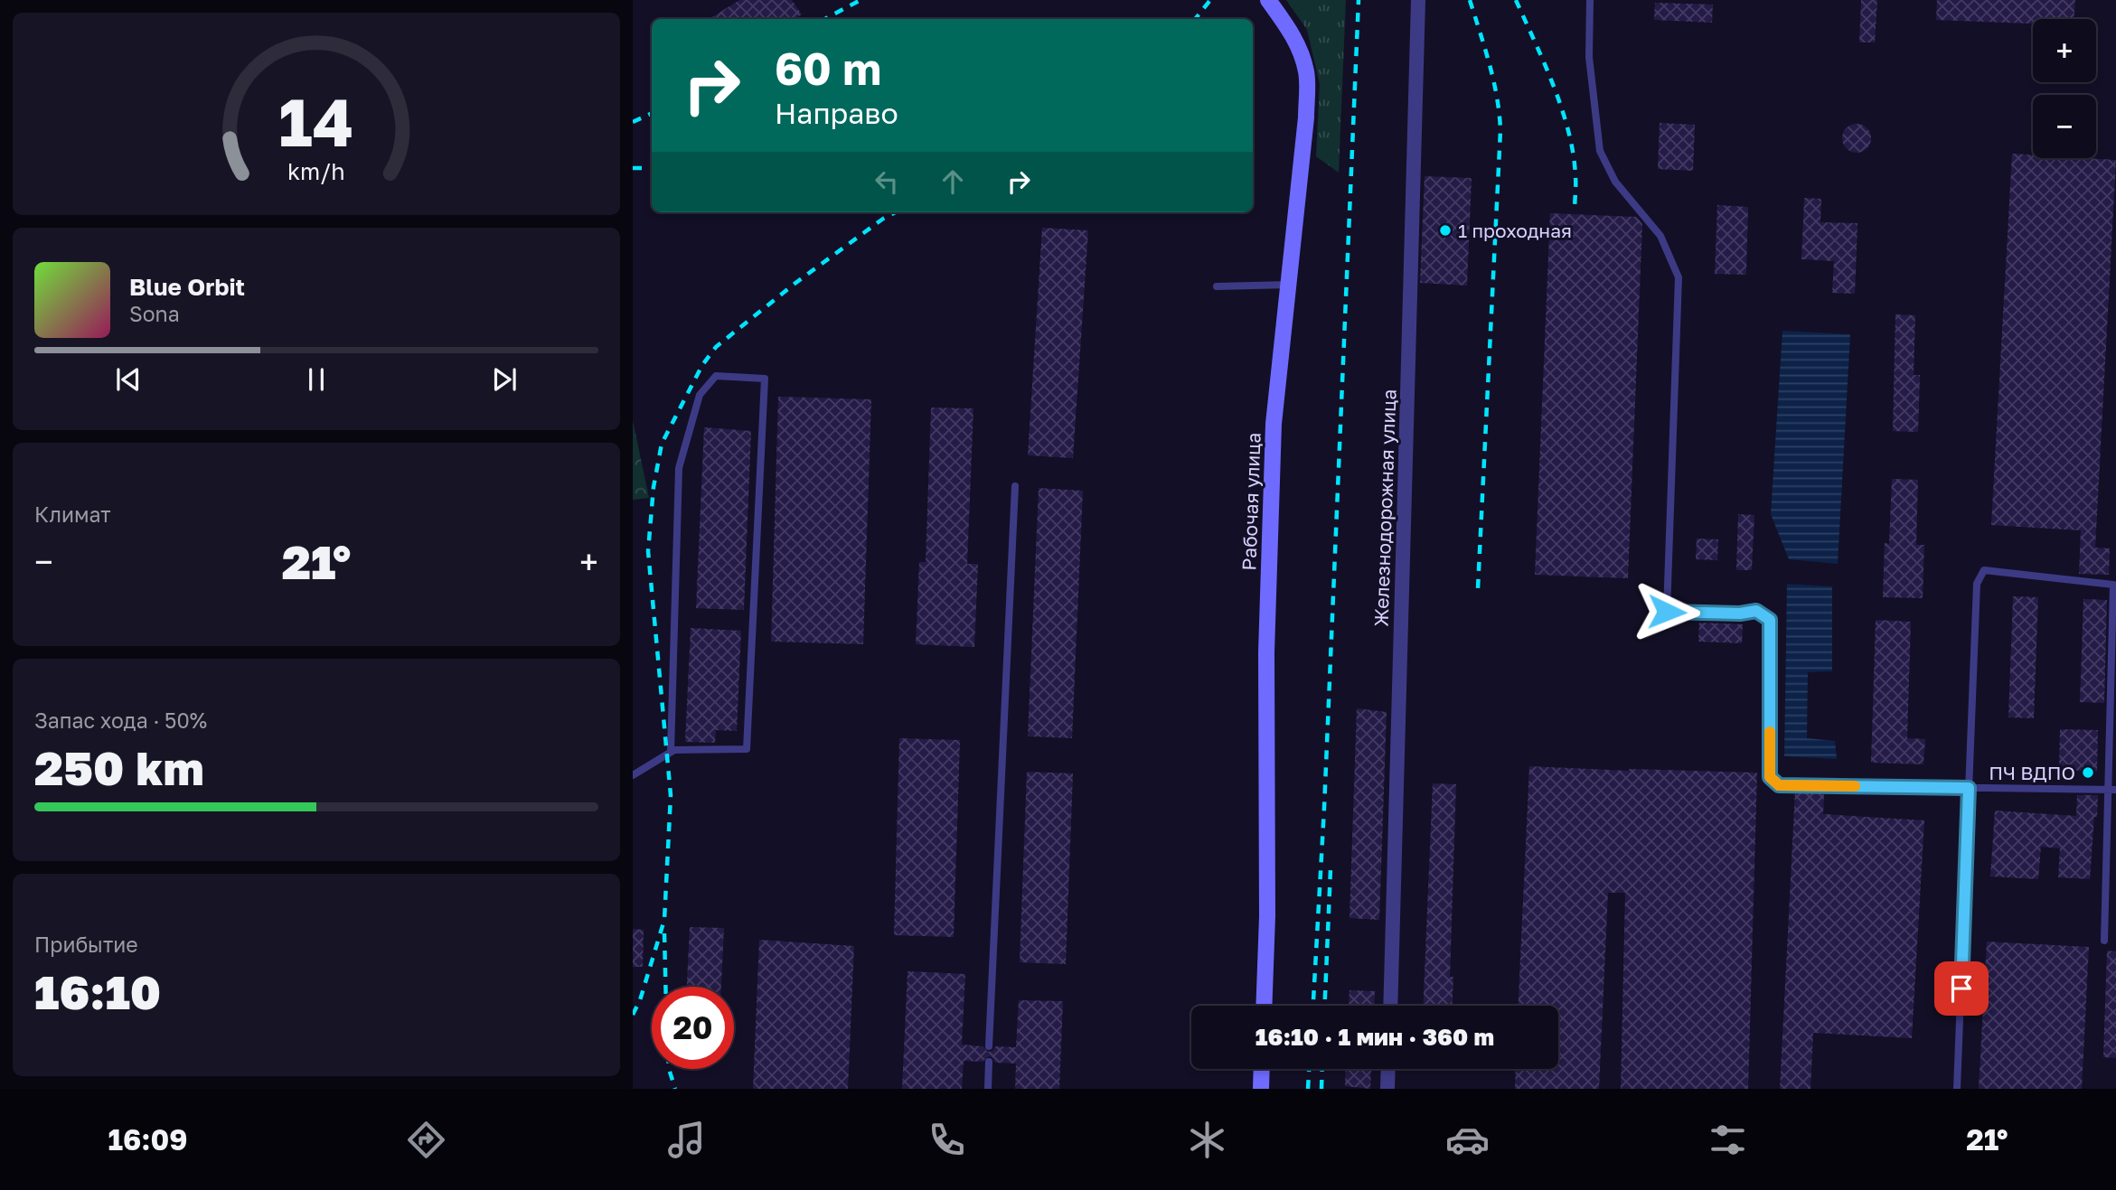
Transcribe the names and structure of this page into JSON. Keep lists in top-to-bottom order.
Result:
{
  "streets": {
    "street": ["Рабочая улица", "Железнодорожная улица"]
  },
  "places": ["1 проходная", "ПЧ ВДПО"],
  "page": {
    "map_buttons": ["+", "−"],
    "turn": ["60 m", "Направо"],
    "song": ["Blue Orbit", "Sona"],
    "tile": [
      "Климат",
      ["Запас хода · 50%", "250 km"],
      ["Прибытие", "16:10"]
    ],
    "heat": ["−", "21°", "+"],
    "limit": "20",
    "trip": "16:10 · 1 мин · 360 m",
    "tabs": ["16:09", "21°"],
    "gauge": ["14", "km/h"]
  }
}
